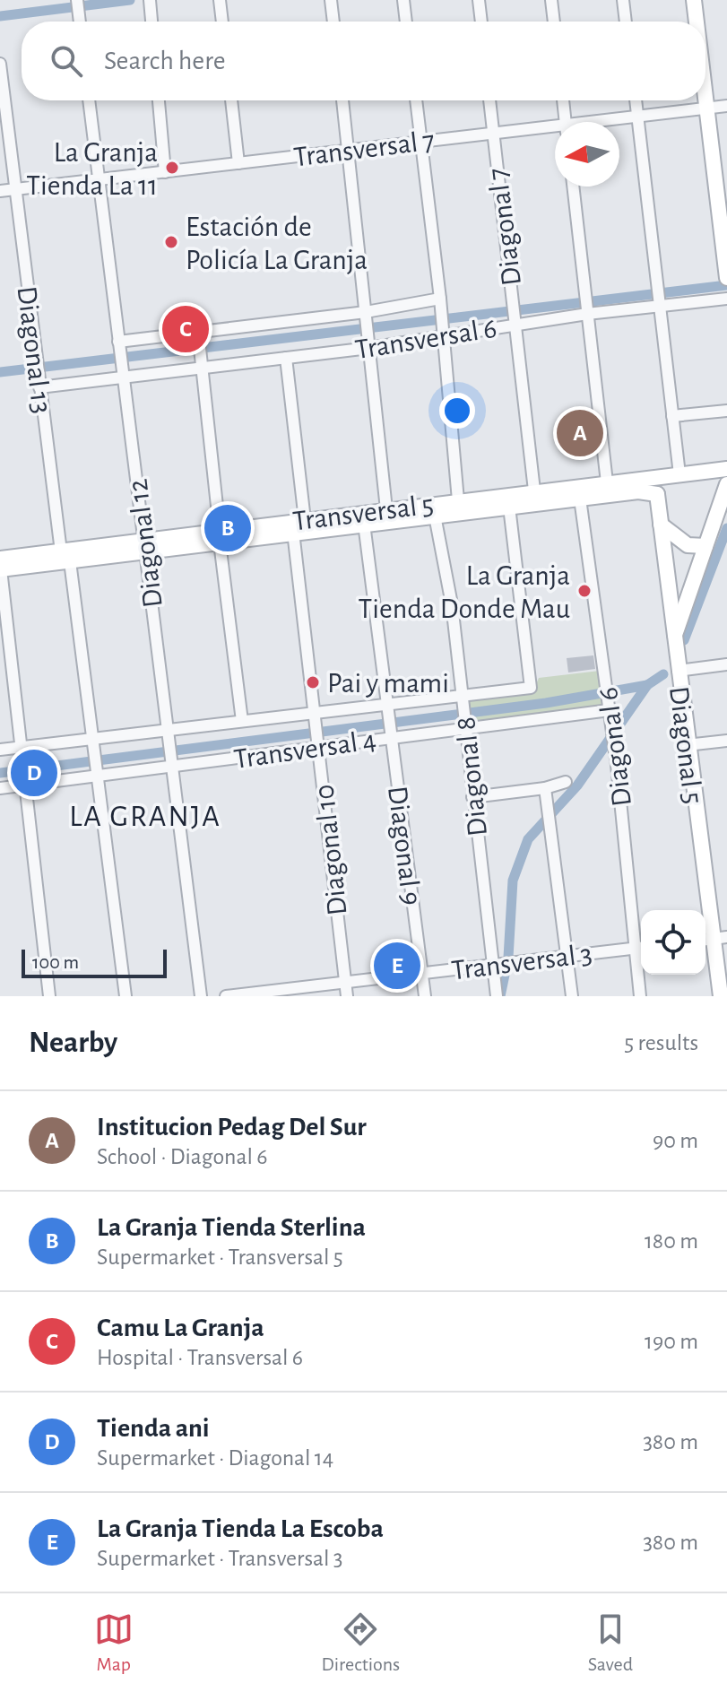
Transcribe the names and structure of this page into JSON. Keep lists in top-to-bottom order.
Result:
{
  "streets": {
    "street": [
      "Transversal 7",
      "Diagonal 7",
      "Transversal 6",
      "Diagonal 13",
      "Transversal 5",
      "Diagonal 12",
      "Diagonal 5",
      "Diagonal 6",
      "Transversal 4",
      "Diagonal 8",
      "Diagonal 9",
      "Diagonal 10",
      "Transversal 3"
    ]
  },
  "crossings": [
    ["Transversal 7", "Diagonal 7"],
    ["Transversal 7", "Diagonal 13"],
    ["Transversal 7", "Diagonal 12"],
    ["Diagonal 7", "Transversal 6"],
    ["Diagonal 7", "Transversal 5"],
    ["Transversal 6", "Diagonal 13"],
    ["Transversal 6", "Diagonal 12"],
    ["Diagonal 13", "Transversal 5"],
    ["Diagonal 13", "Transversal 4"],
    ["Transversal 5", "Diagonal 12"],
    ["Transversal 5", "Diagonal 5"],
    ["Transversal 5", "Diagonal 6"],
    ["Transversal 5", "Diagonal 8"],
    ["Transversal 5", "Diagonal 9"],
    ["Transversal 5", "Diagonal 10"],
    ["Diagonal 12", "Transversal 4"],
    ["Diagonal 6", "Transversal 4"],
    ["Diagonal 6", "Transversal 3"],
    ["Transversal 4", "Diagonal 8"],
    ["Transversal 4", "Diagonal 9"],
    ["Transversal 4", "Diagonal 10"],
    ["Diagonal 8", "Transversal 3"],
    ["Diagonal 9", "Transversal 3"],
    ["Diagonal 10", "Transversal 3"]
  ],
  "districts": ["LA GRANJA"],
  "places": [
    "La Granja Tienda La 11",
    "Estación de Policía La Granja",
    "La Granja Tienda Donde Mau",
    "Pai y mami"
  ],
  "scale_bar": "100 m",
  "north": "left",
  "page": {
    "search": "Search here",
    "pins": [
      "C",
      "A",
      "B",
      "D",
      "E"
    ],
    "scale": "100 m",
    "heading": ["Nearby", "5 results"],
    "list": [
      {
        "mark": "A",
        "name": "Institucion Pedag Del Sur",
        "note": "School · Diagonal 6",
        "value": "90 m"
      },
      {
        "mark": "B",
        "name": "La Granja Tienda Sterlina",
        "note": "Supermarket · Transversal 5",
        "value": "180 m"
      },
      {
        "mark": "C",
        "name": "Camu La Granja",
        "note": "Hospital · Transversal 6",
        "value": "190 m"
      },
      {
        "mark": "D",
        "name": "Tienda ani",
        "note": "Supermarket · Diagonal 14",
        "value": "380 m"
      },
      {
        "mark": "E",
        "name": "La Granja Tienda La Escoba",
        "note": "Supermarket · Transversal 3",
        "value": "380 m"
      }
    ],
    "nav": ["Map", "Directions", "Saved"]
  }
}
